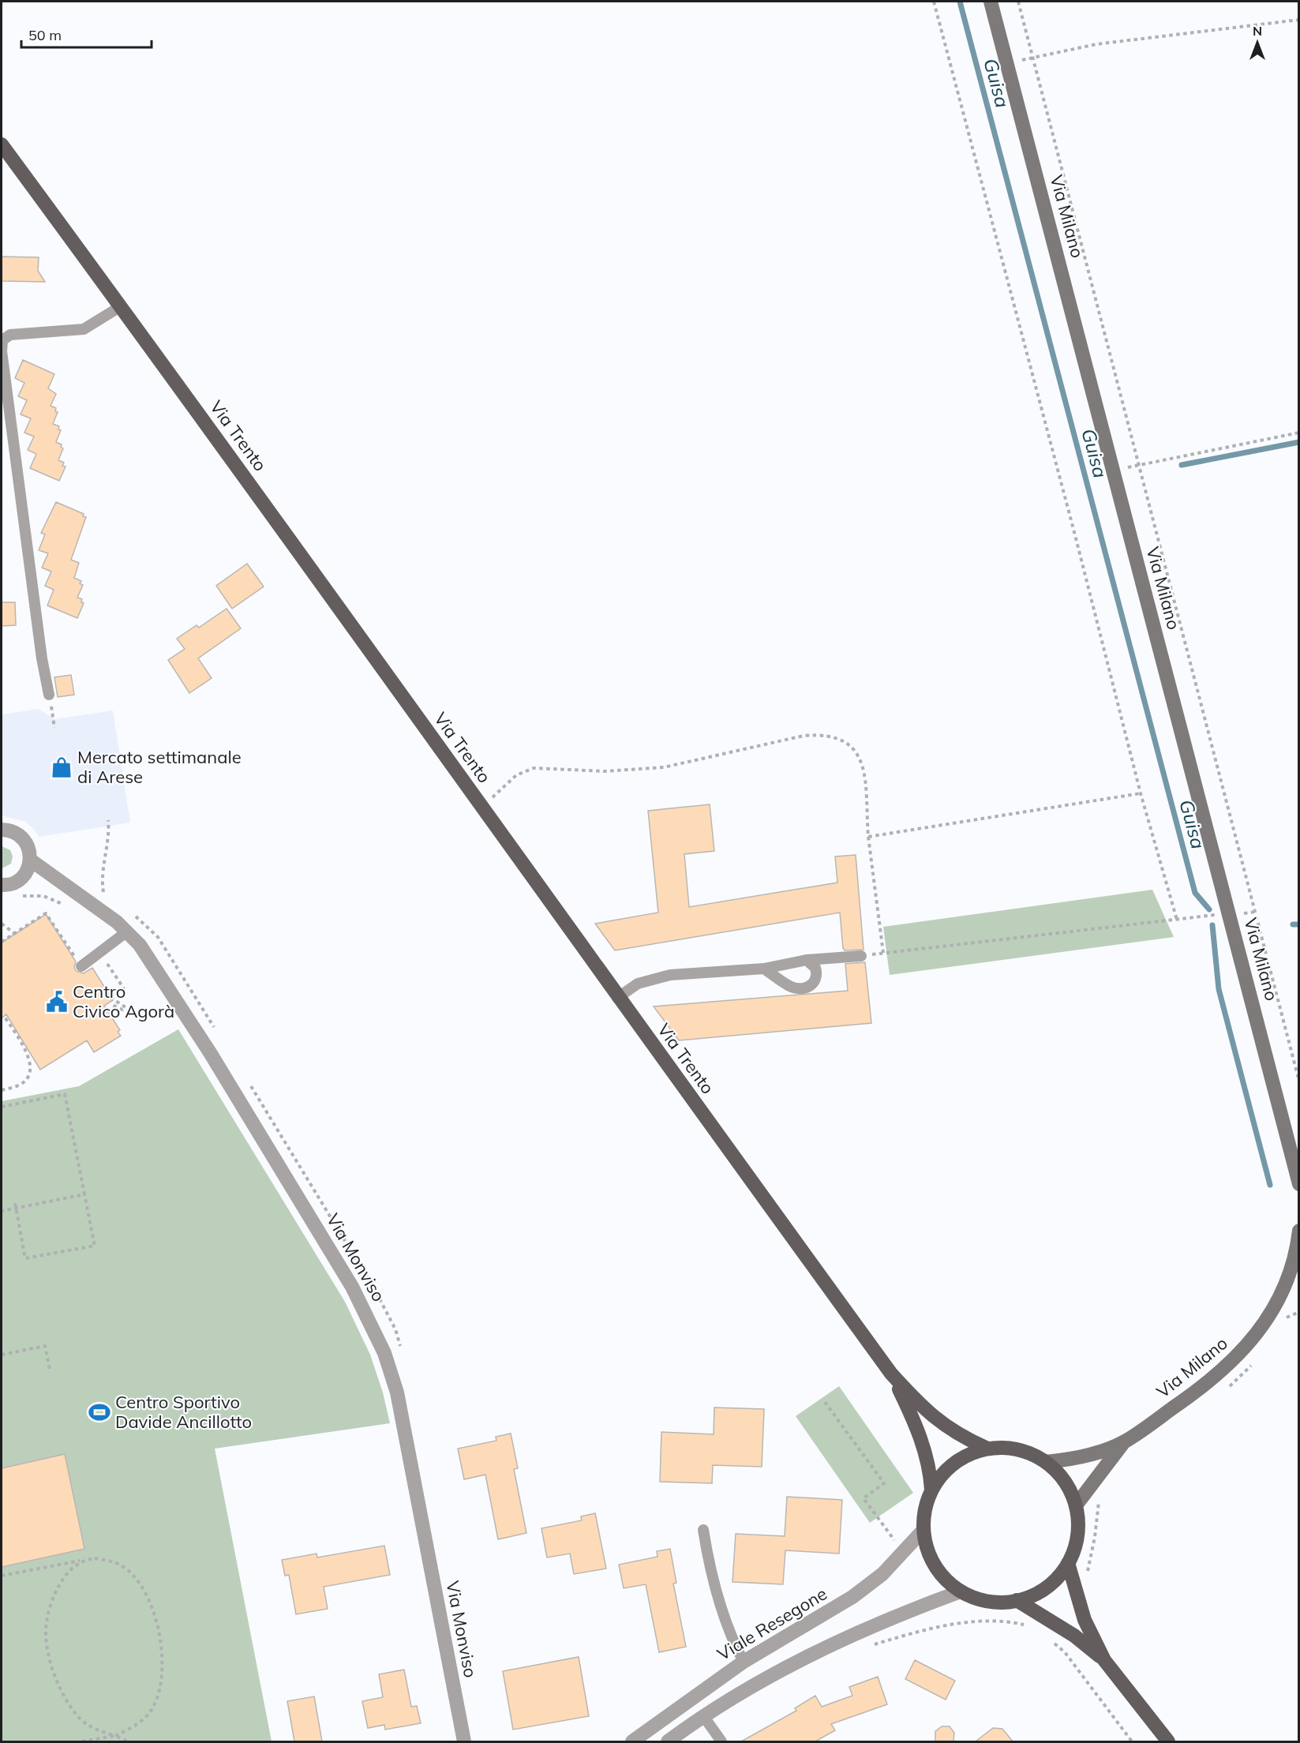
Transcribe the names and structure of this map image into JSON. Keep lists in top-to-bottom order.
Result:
{
  "streets": {
    "main road": ["Via Trento"],
    "street": ["Via Milano", "Via Monviso", "Viale Resegone"]
  },
  "water": ["Guisa"],
  "places": {
    "shop": ["Mercato settimanale di Arese"],
    "public building": ["Centro Civico Agorà"],
    "sports": ["Centro Sportivo Davide Ancillotto"]
  },
  "scale_bar": "50 m",
  "north": "top"
}
